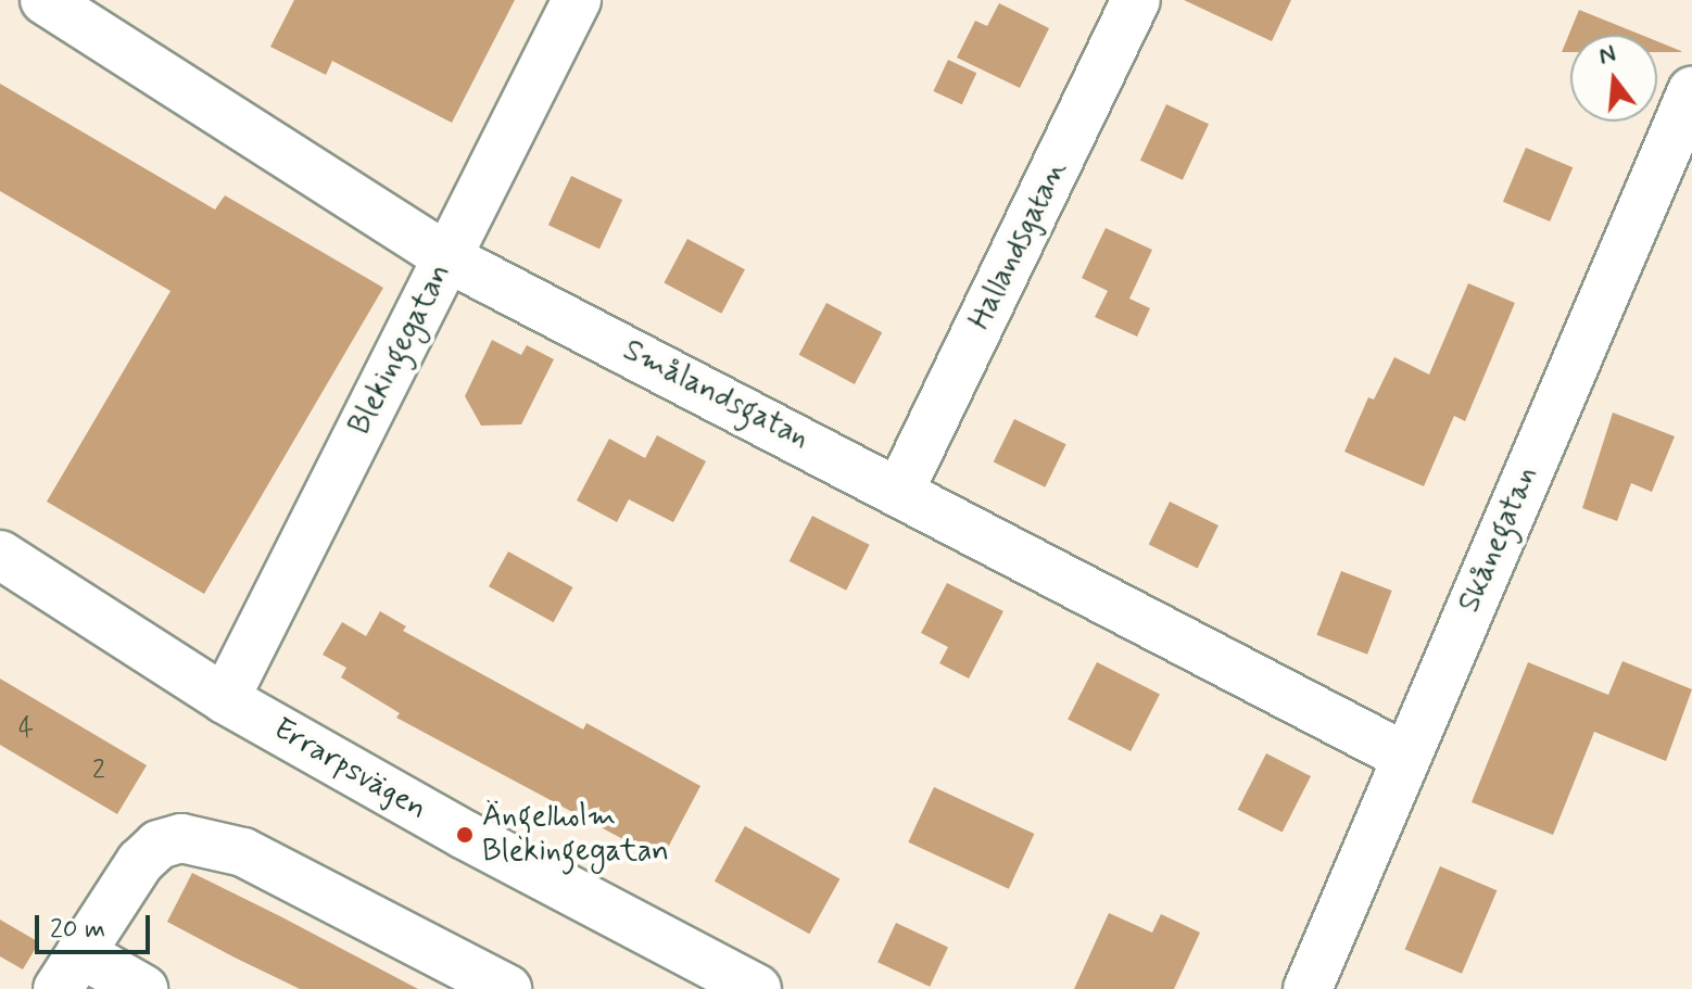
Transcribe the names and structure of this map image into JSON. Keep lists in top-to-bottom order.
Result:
{
  "streets": {
    "street": [
      "Hallandsgatan",
      "Blekingegatan",
      "Smålandsgatan",
      "Skånegatan",
      "Errarpsvägen"
    ]
  },
  "crossings": [
    ["Hallandsgatan", "Smålandsgatan"],
    ["Blekingegatan", "Smålandsgatan"],
    ["Blekingegatan", "Errarpsvägen"],
    ["Smålandsgatan", "Skånegatan"]
  ],
  "places": ["Ängelholm Blekingegatan"],
  "house_numbers": ["4", "2"],
  "scale_bar": "20 m",
  "north": "top"
}
